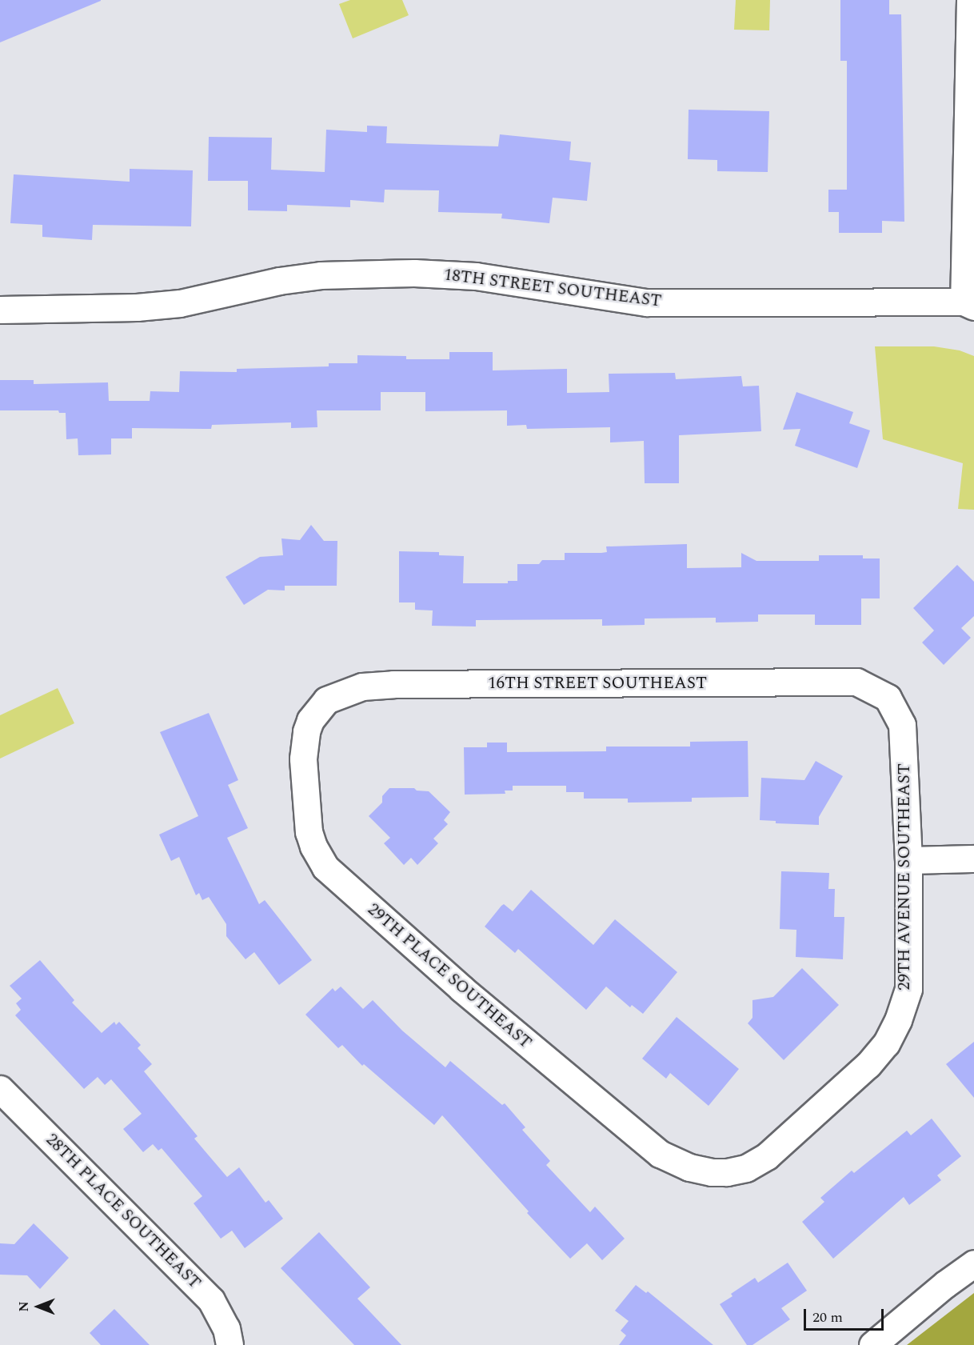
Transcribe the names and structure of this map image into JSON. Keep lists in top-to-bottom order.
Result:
{
  "streets": {
    "street": [
      "18TH STREET SOUTHEAST",
      "16TH STREET SOUTHEAST",
      "29TH AVENUE SOUTHEAST",
      "29TH PLACE SOUTHEAST",
      "28TH PLACE SOUTHEAST"
    ]
  },
  "crossings": [
    ["16TH STREET SOUTHEAST", "29TH AVENUE SOUTHEAST"],
    ["16TH STREET SOUTHEAST", "29TH PLACE SOUTHEAST"],
    ["29TH AVENUE SOUTHEAST", "29TH PLACE SOUTHEAST"]
  ],
  "scale_bar": "20 m",
  "north": "left"
}
